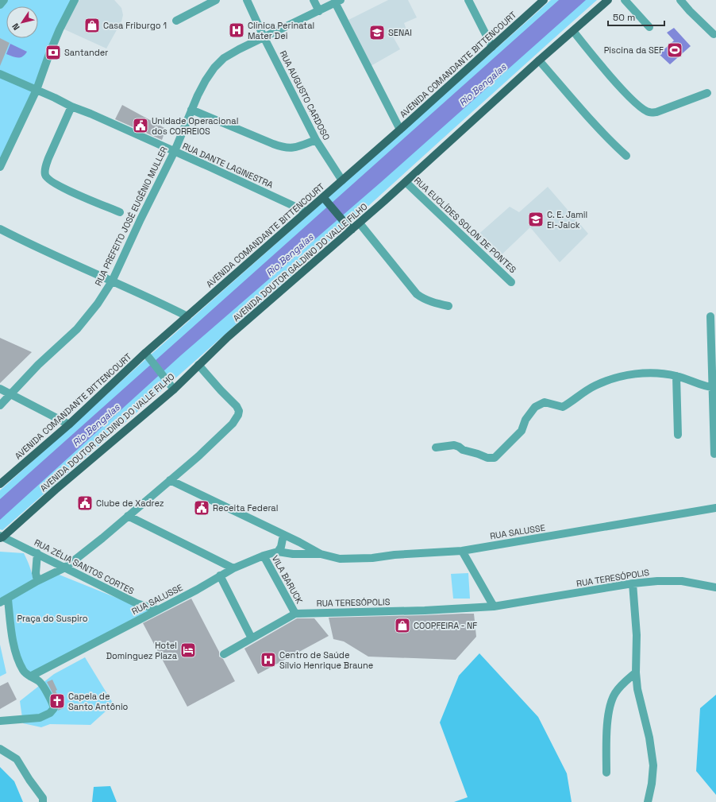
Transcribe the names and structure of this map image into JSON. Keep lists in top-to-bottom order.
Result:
{
  "streets": {
    "main road": ["AVENIDA COMANDANTE BITTENCOURT", "AVENIDA DOUTOR GALDINO DO VALLE FILHO"],
    "street": [
      "RUA AUGUSTO CARDOSO",
      "RUA DANTE LAGINESTRA",
      "RUA PREFEITO JOSÉ EUGÊNIO MULLER",
      "RUA EUCLÍDES SOLON DE PONTES",
      "RUA SALUSSE",
      "RUA ZÉLIA SANTOS CORTES",
      "RUA TERESÓPOLIS",
      "VILA BARUCK"
    ]
  },
  "crossings": [
    ["AVENIDA COMANDANTE BITTENCOURT", "RUA AUGUSTO CARDOSO"],
    ["AVENIDA COMANDANTE BITTENCOURT", "RUA DANTE LAGINESTRA"],
    ["RUA AUGUSTO CARDOSO", "RUA PREFEITO JOSÉ EUGÊNIO MULLER"],
    ["RUA DANTE LAGINESTRA", "RUA PREFEITO JOSÉ EUGÊNIO MULLER"],
    ["RUA EUCLÍDES SOLON DE PONTES", "AVENIDA DOUTOR GALDINO DO VALLE FILHO"],
    ["AVENIDA DOUTOR GALDINO DO VALLE FILHO", "RUA ZÉLIA SANTOS CORTES"],
    ["RUA SALUSSE", "RUA ZÉLIA SANTOS CORTES"],
    ["RUA SALUSSE", "VILA BARUCK"],
    ["RUA TERESÓPOLIS", "VILA BARUCK"]
  ],
  "water": ["Rio Bengalas"],
  "parks": ["Praça do Suspiro"],
  "places": {
    "shop": ["Casa Friburgo 1", "COOPFEIRA - NF"],
    "hospital": ["Clínica Perinatal Mater Dei", "Centro de Saúde Sílvio Henrique Braune"],
    "school or university": ["SENAI", "C. E. Jamil El-Jaick"],
    "sports": ["Piscina da SEF"],
    "bank": ["Santander"],
    "public building": ["Unidade Operacional dos CORREIOS", "Clube de Xadrez", "Receita Federal"],
    "hotel": ["Hotel Dominguez Plaza"],
    "church": ["Capela de Santo Antônio"]
  },
  "scale_bar": "50 m",
  "north": "bottom left"
}
